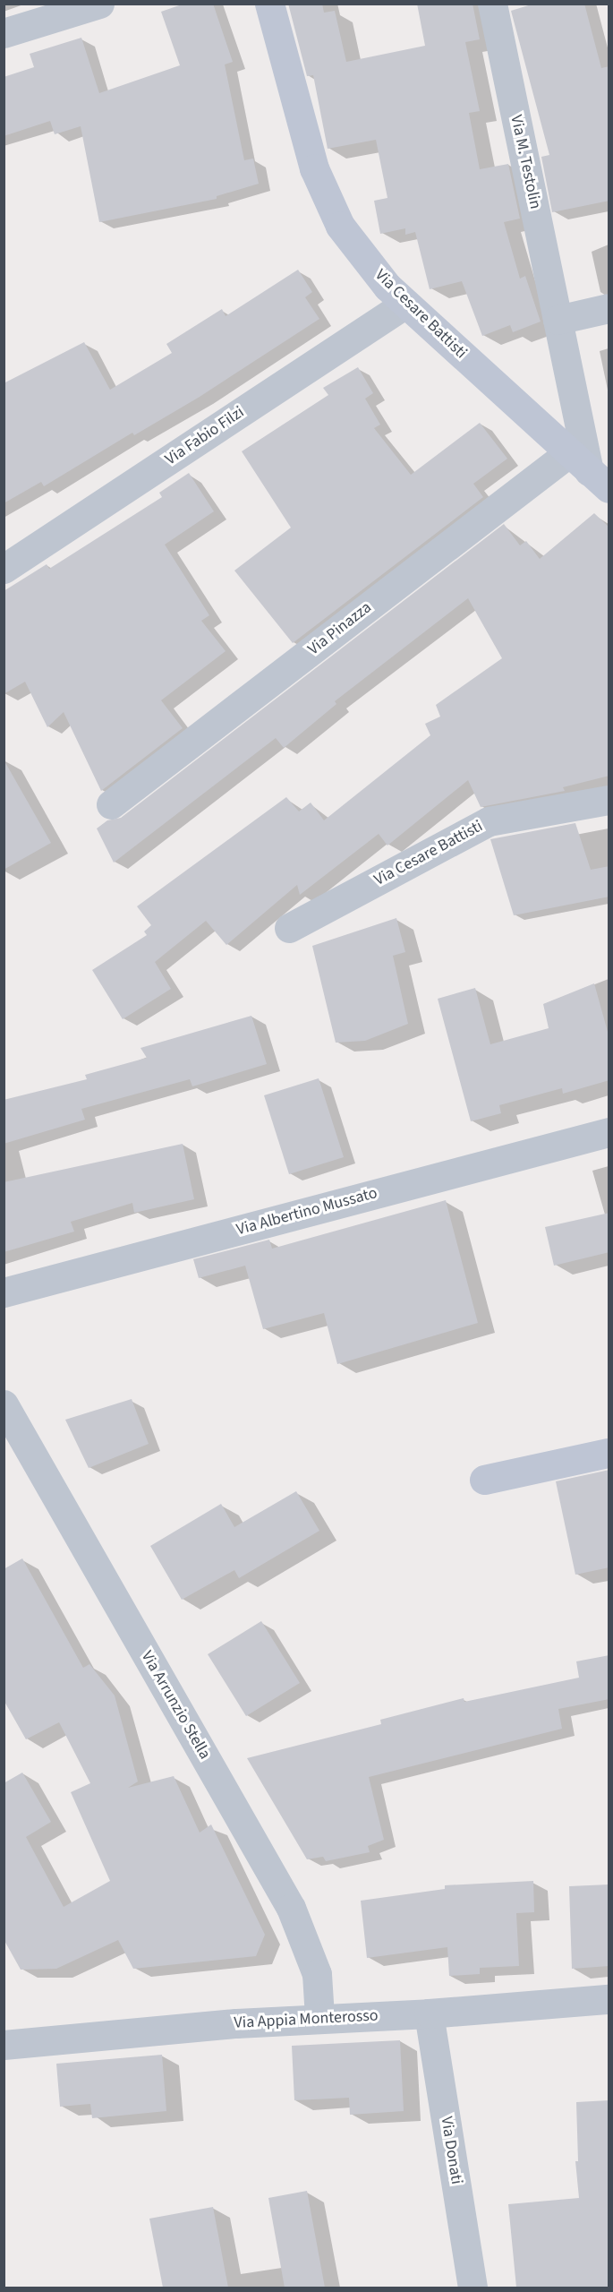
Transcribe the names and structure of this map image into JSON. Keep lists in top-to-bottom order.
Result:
{
  "streets": {
    "street": [
      "Via M. Testolin",
      "Via Cesare Battisti",
      "Via Fabio Filzi",
      "Via Pinazza",
      "Via Albertino Mussato",
      "Via Arrunzio Stella",
      "Via Appia Monterosso",
      "Via Donati"
    ]
  },
  "crossings": [
    ["Via M. Testolin", "Via Cesare Battisti"],
    ["Via M. Testolin", "Via Pinazza"],
    ["Via Cesare Battisti", "Via Fabio Filzi"],
    ["Via Cesare Battisti", "Via Pinazza"],
    ["Via Arrunzio Stella", "Via Appia Monterosso"],
    ["Via Appia Monterosso", "Via Donati"]
  ]
}
